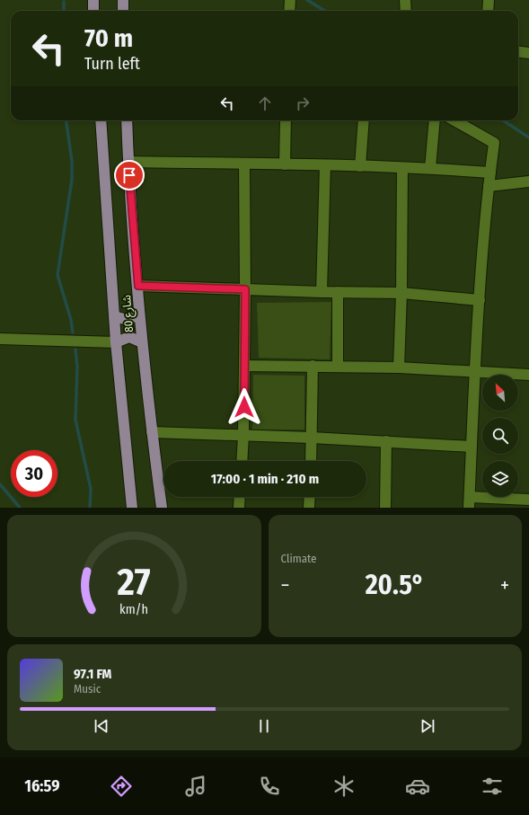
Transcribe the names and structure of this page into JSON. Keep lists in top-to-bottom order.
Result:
{
  "streets": {
    "main road": ["شارع 80"]
  },
  "north": "top left",
  "page": {
    "turn": ["70 m", "Turn left"],
    "limit": "30",
    "trip": "17:00 · 1 min · 210 m",
    "tile": "Climate",
    "heat": ["−", "20.5°", "+"],
    "song": ["97.1 FM", "Music"],
    "tabs": "16:59",
    "gauge": ["27", "km/h"]
  }
}
